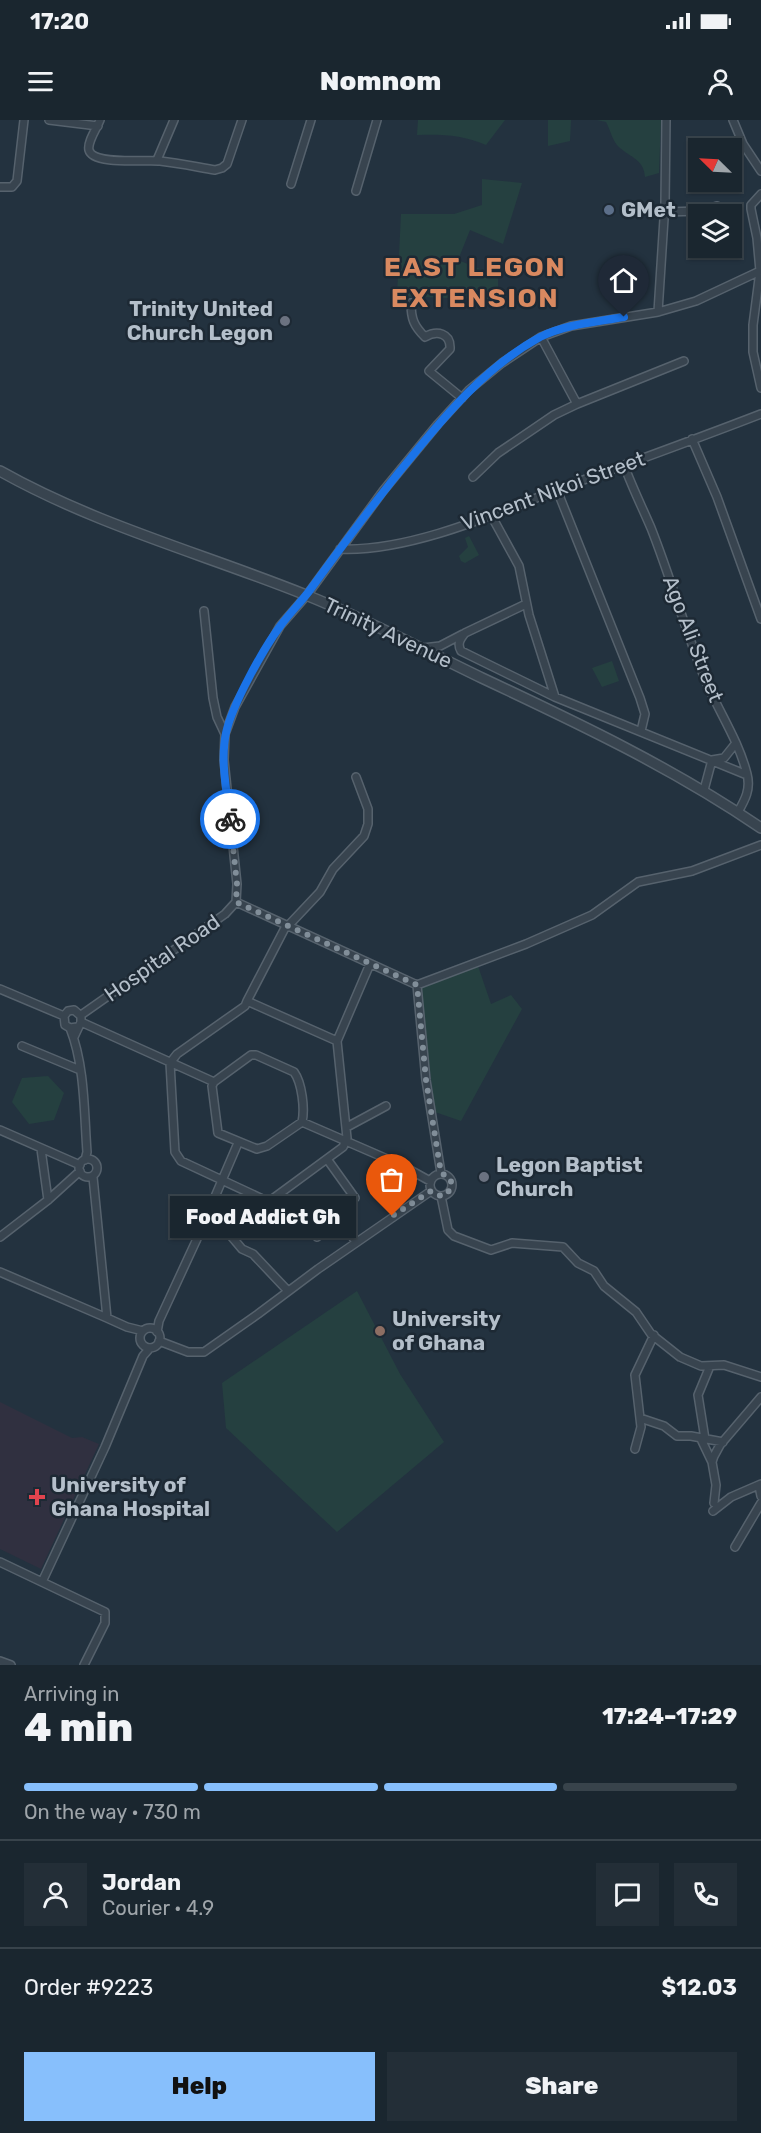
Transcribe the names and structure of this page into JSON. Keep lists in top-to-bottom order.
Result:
{
  "streets": {
    "street": [
      "Vincent Nikoi Street",
      "Trinity Avenue",
      "Ago Ali Street",
      "Hospital Road"
    ]
  },
  "crossings": [
    ["Vincent Nikoi Street", "Ago Ali Street"],
    ["Vincent Nikoi Street", "Hospital Road"],
    ["Trinity Avenue", "Ago Ali Street"],
    ["Trinity Avenue", "Hospital Road"]
  ],
  "districts": ["EAST LEGON EXTENSION"],
  "places": {
    "other": [
      "GMet",
      "Trinity United Church Legon",
      "Legon Baptist Church",
      "Food Addict Gh",
      "University of Ghana"
    ],
    "health": ["University of Ghana Hospital"]
  },
  "north": "top left",
  "page": {
    "status": "17:20",
    "header": "Nomnom",
    "bubble": "Food Addict Gh",
    "heading": ["4 min", "Arriving in", "17:24–17:29"],
    "panel": [
      "Jordan",
      "Courier · 4.9",
      "Order #9223",
      "$12.03"
    ],
    "bar": "On the way · 730 m",
    "buttons": ["Help", "Share"]
  }
}
